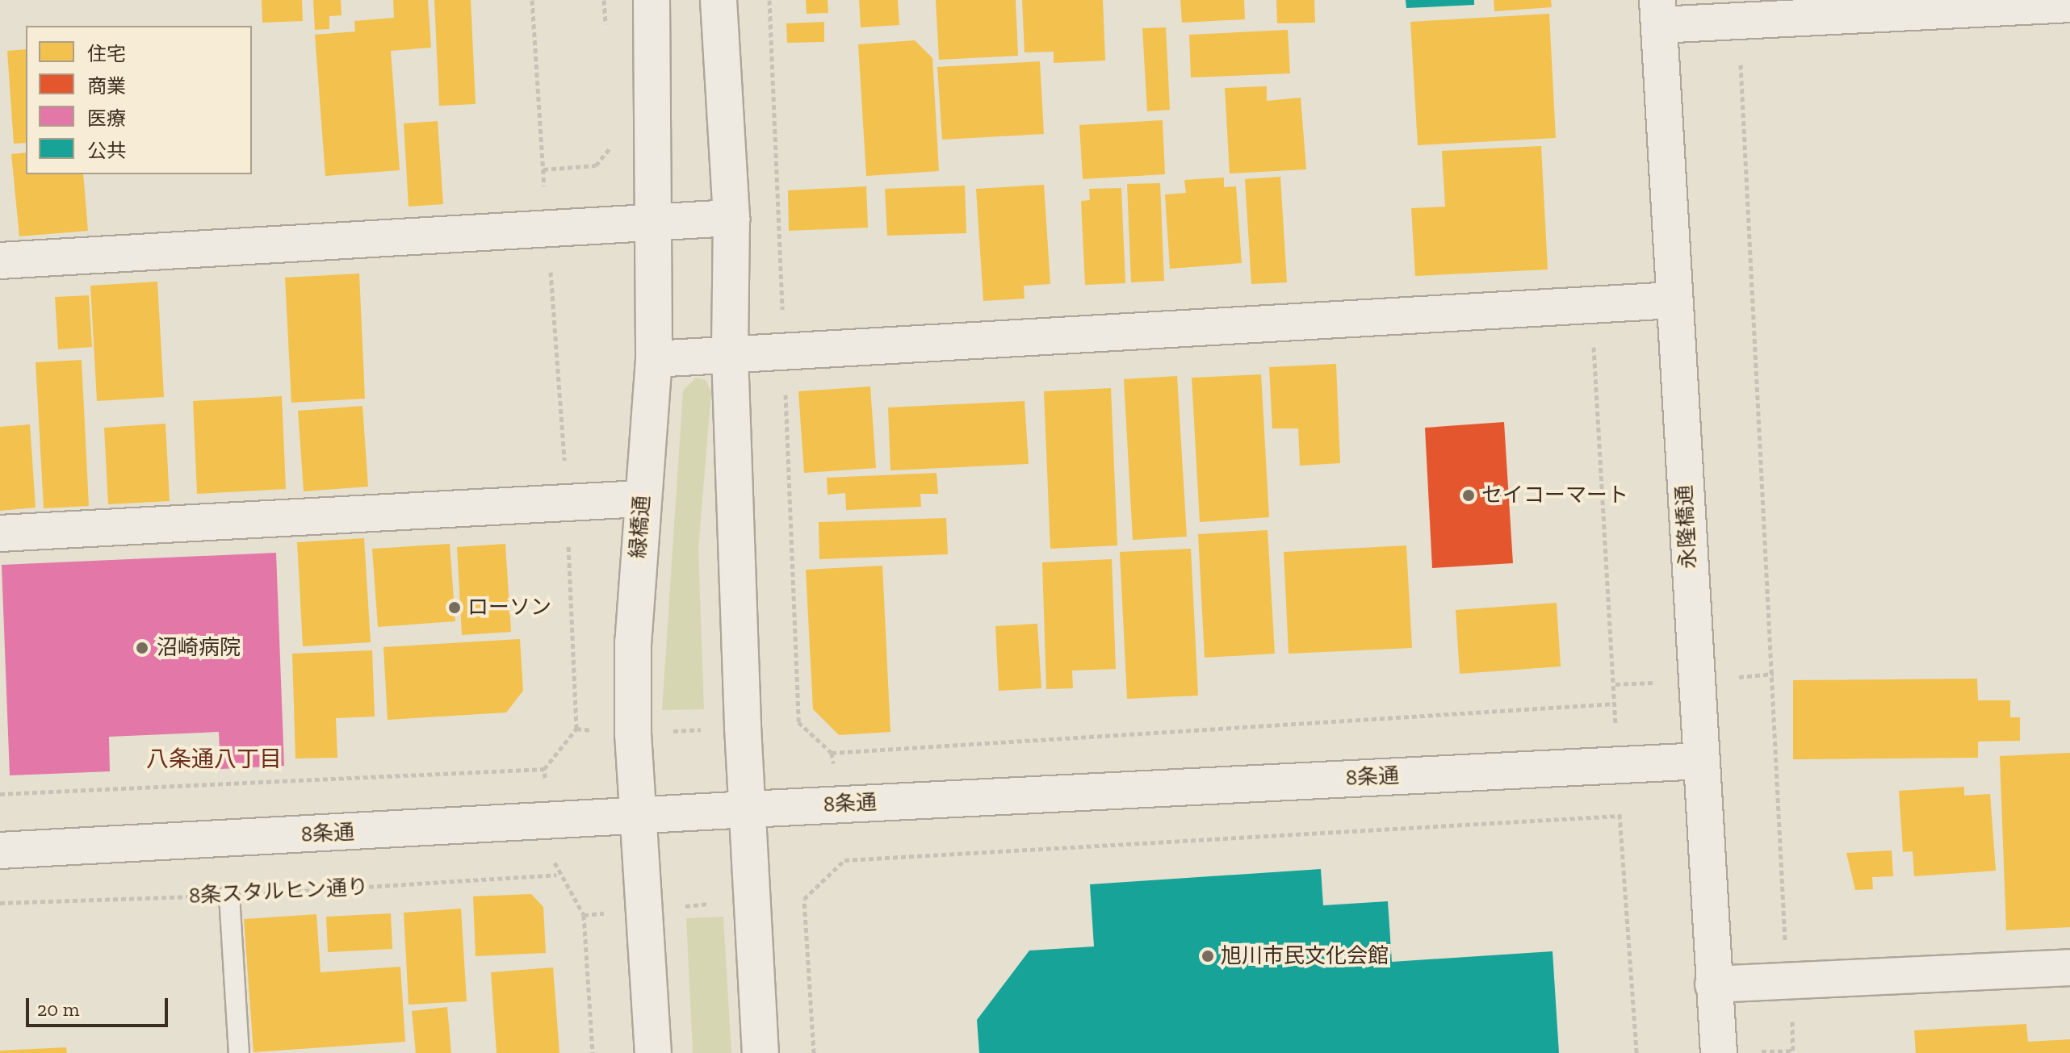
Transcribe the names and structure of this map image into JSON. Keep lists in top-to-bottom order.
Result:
{
  "streets": {
    "street": ["緑橋通", "永隆橋通", "8条通"],
    "path": ["8条スタルヒン通り"]
  },
  "crossings": [
    ["緑橋通", "8条通"],
    ["永隆橋通", "8条通"]
  ],
  "districts": ["八条通八丁目"],
  "places": [
    "セイコーマート",
    "ローソン",
    "沼崎病院",
    "旭川市民文化会館"
  ],
  "legend": [
    "住宅",
    "商業",
    "医療",
    "公共"
  ],
  "scale_bar": "20 m"
}
